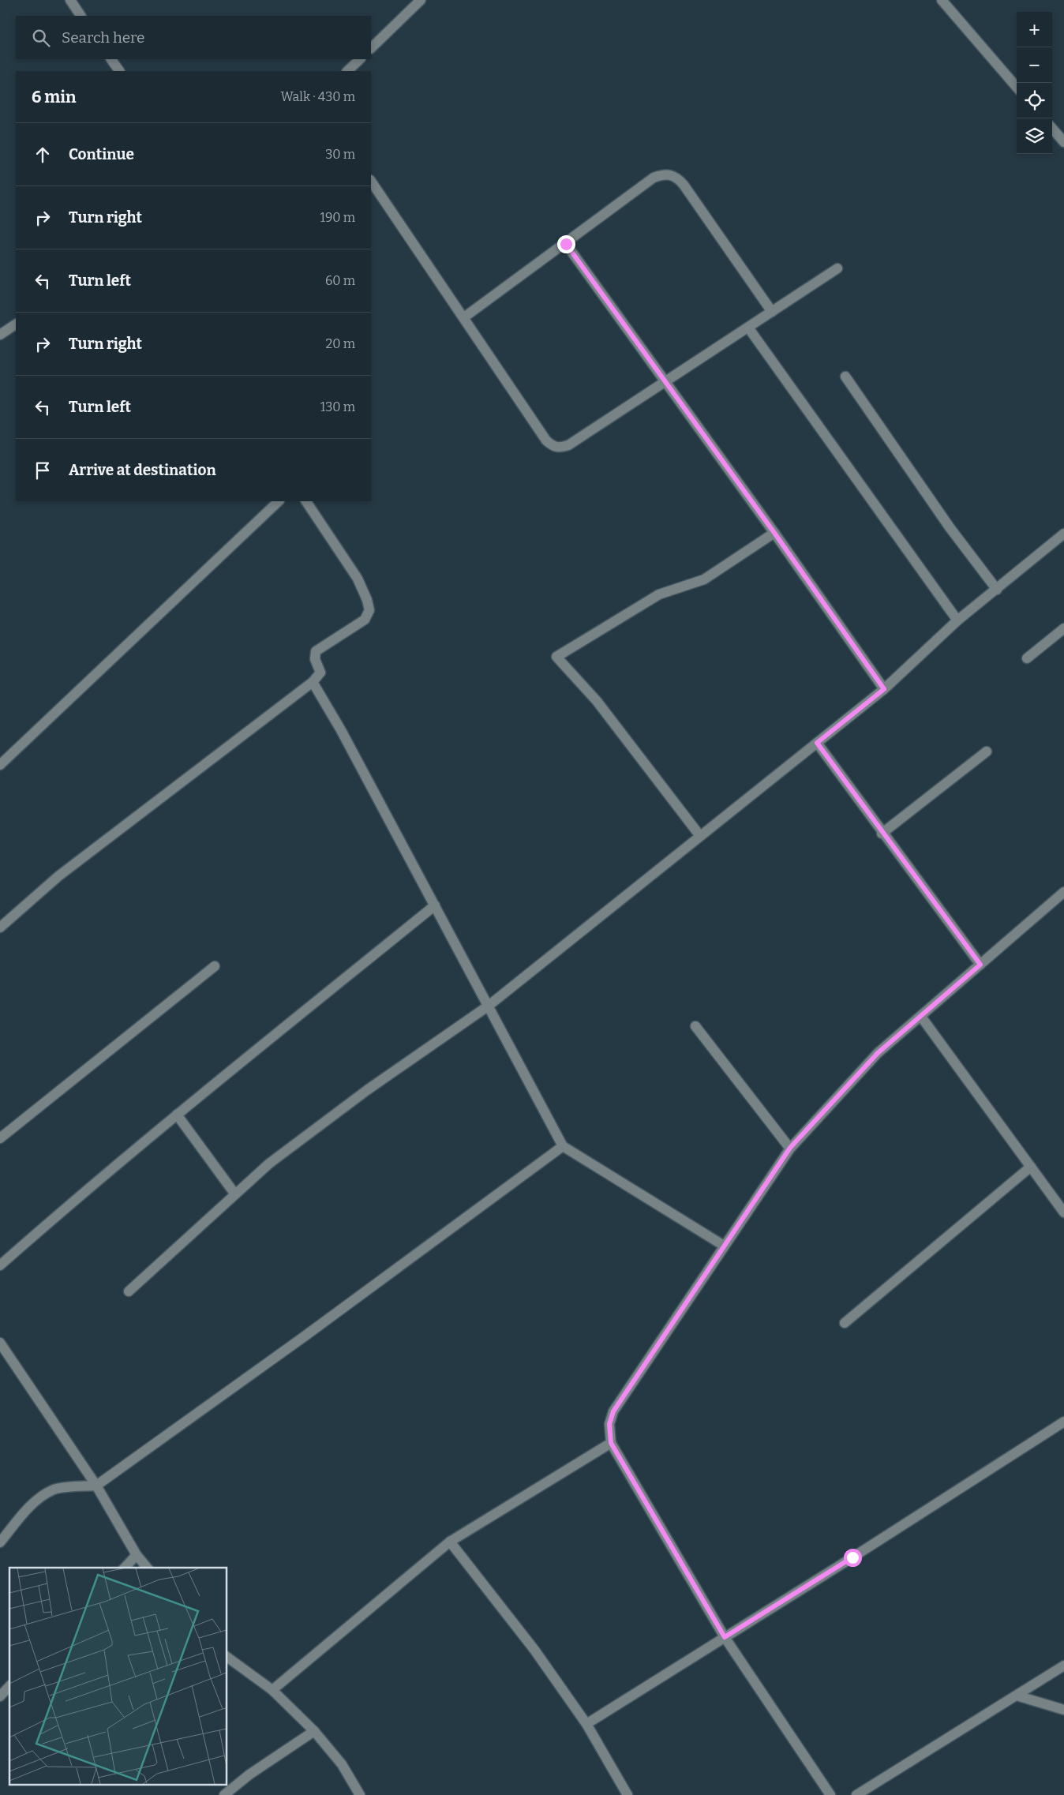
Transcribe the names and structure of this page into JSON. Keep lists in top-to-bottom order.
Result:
{
  "page": {
    "map_buttons": ["+", "−"],
    "search": "Search here",
    "heading": ["6 min", "Walk · 430 m"],
    "list": [
      ["Continue", "30 m"],
      ["Turn right", "190 m"],
      ["Turn left", "60 m"],
      ["Turn right", "20 m"],
      ["Turn left", "130 m"],
      "Arrive at destination"
    ]
  }
}
